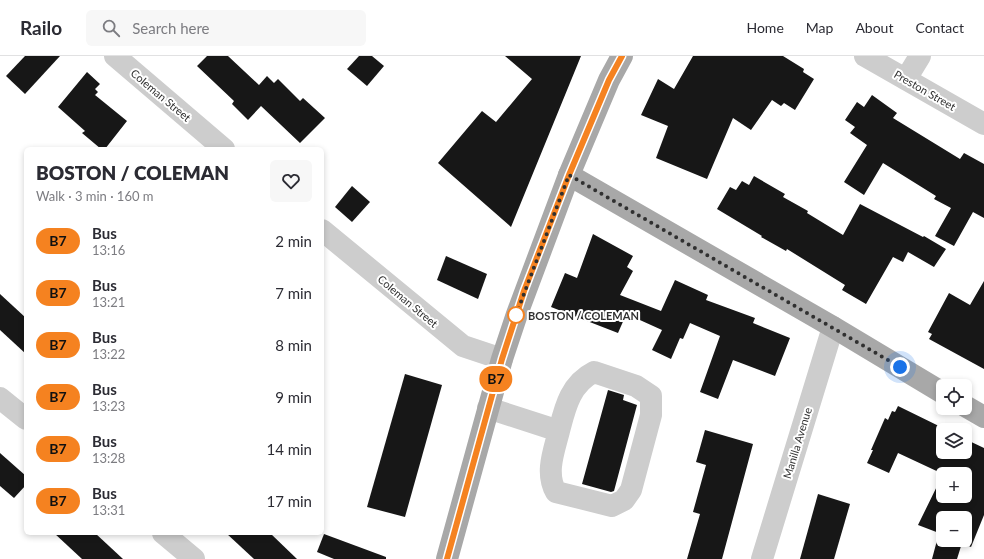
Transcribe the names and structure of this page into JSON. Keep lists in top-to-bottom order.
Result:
{
  "streets": {
    "street": ["Preston Street", "Coleman Street", "Manilla Avenue"]
  },
  "places": ["BOSTON / COLEMAN"],
  "lines": ["bus line B7"],
  "page": {
    "header": "Railo",
    "search": "Search here",
    "nav": [
      "Home",
      "Map",
      "About",
      "Contact"
    ],
    "on_map": "B7",
    "heading": ["BOSTON / COLEMAN", "Walk · 3 min · 160 m"],
    "list": [
      {
        "mark": "B7",
        "name": "Bus",
        "note": "13:16",
        "value": "2 min"
      },
      {
        "mark": "B7",
        "name": "Bus",
        "note": "13:21",
        "value": "7 min"
      },
      {
        "mark": "B7",
        "name": "Bus",
        "note": "13:22",
        "value": "8 min"
      },
      {
        "mark": "B7",
        "name": "Bus",
        "note": "13:23",
        "value": "9 min"
      },
      {
        "mark": "B7",
        "name": "Bus",
        "note": "13:28",
        "value": "14 min"
      },
      {
        "mark": "B7",
        "name": "Bus",
        "note": "13:31",
        "value": "17 min"
      }
    ],
    "map_buttons": ["+", "−"]
  }
}
